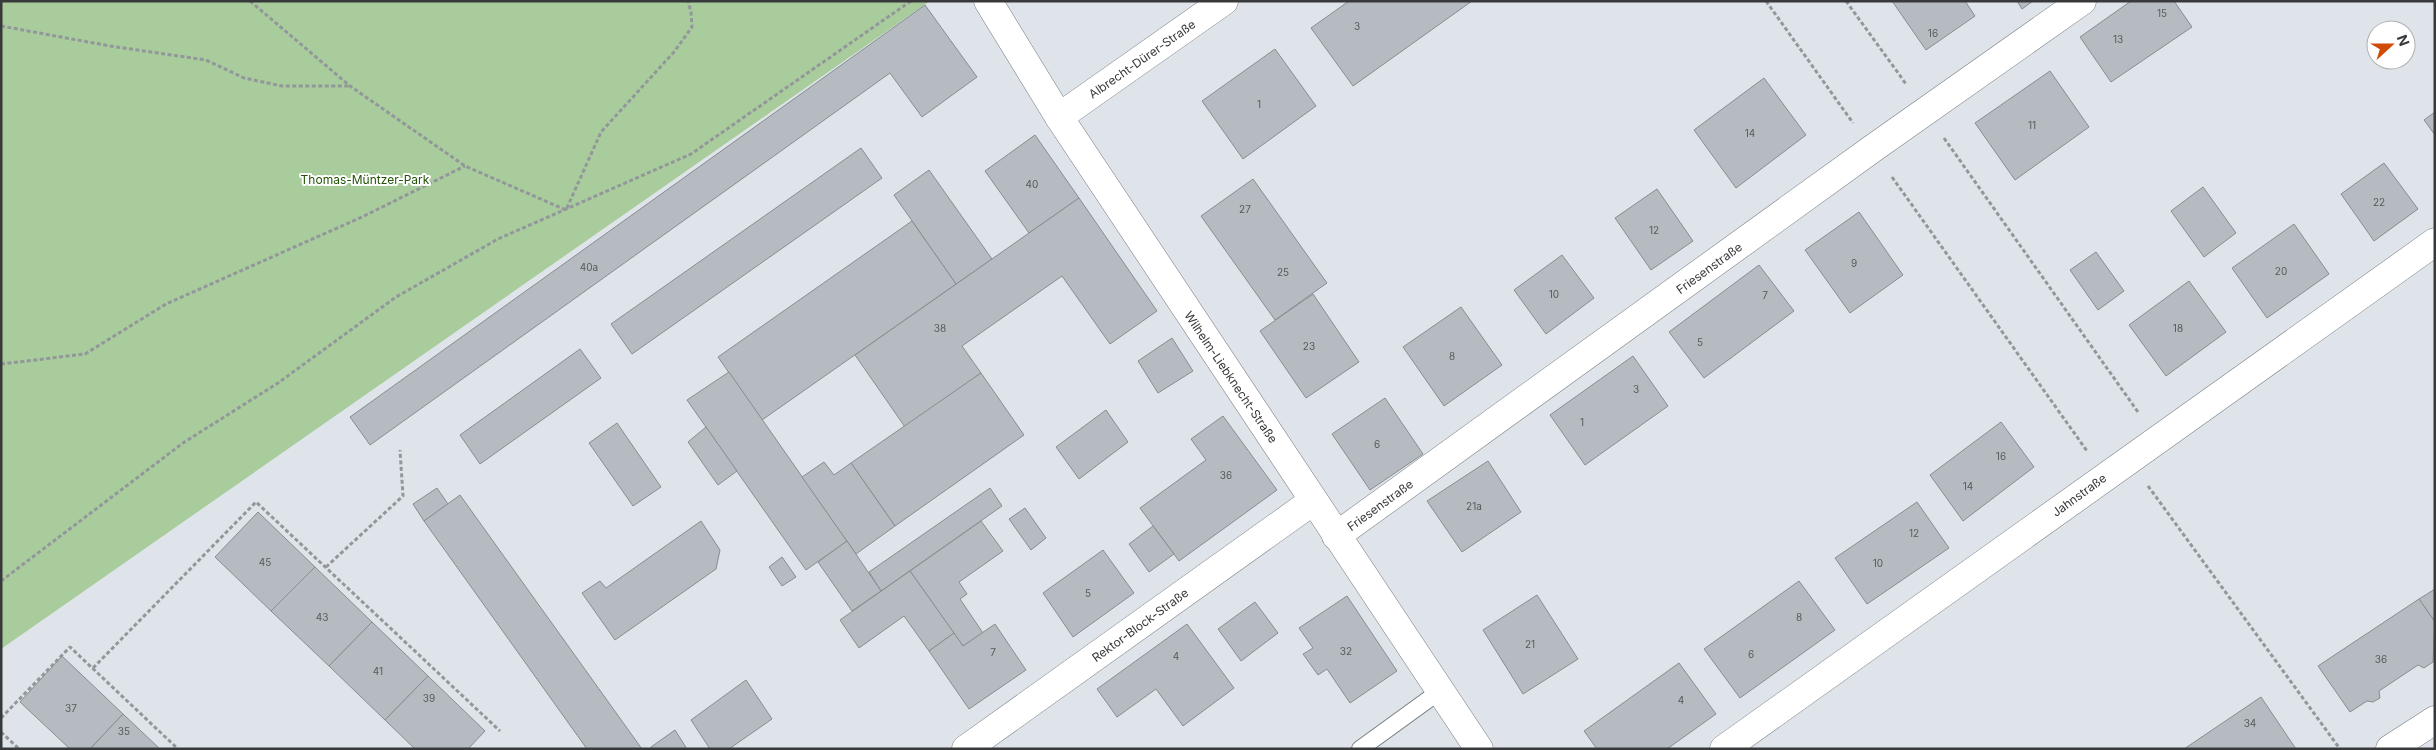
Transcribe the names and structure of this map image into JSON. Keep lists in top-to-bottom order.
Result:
{
  "streets": {
    "street": [
      "Albrecht-Dürer-Straße",
      "Friesenstraße",
      "Wilhelm-Liebknecht-Straße",
      "Jahnstraße",
      "Rektor-Block-Straße"
    ]
  },
  "crossings": [
    ["Albrecht-Dürer-Straße", "Wilhelm-Liebknecht-Straße"],
    ["Friesenstraße", "Wilhelm-Liebknecht-Straße"],
    ["Wilhelm-Liebknecht-Straße", "Rektor-Block-Straße"]
  ],
  "parks": ["Thomas-Müntzer-Park"],
  "house_numbers": [
    "15",
    "3",
    "16",
    "13",
    "1",
    "11",
    "14",
    "40",
    "22",
    "27",
    "12",
    "9",
    "40a",
    "20",
    "25",
    "10",
    "7",
    "38",
    "18",
    "5",
    "23",
    "8",
    "3",
    "1",
    "6",
    "16",
    "36",
    "14",
    "21a",
    "12",
    "45",
    "10",
    "5",
    "43",
    "8",
    "21",
    "32",
    "7",
    "6",
    "4",
    "36",
    "41",
    "39",
    "4",
    "37",
    "34",
    "35"
  ],
  "north": "right"
}
